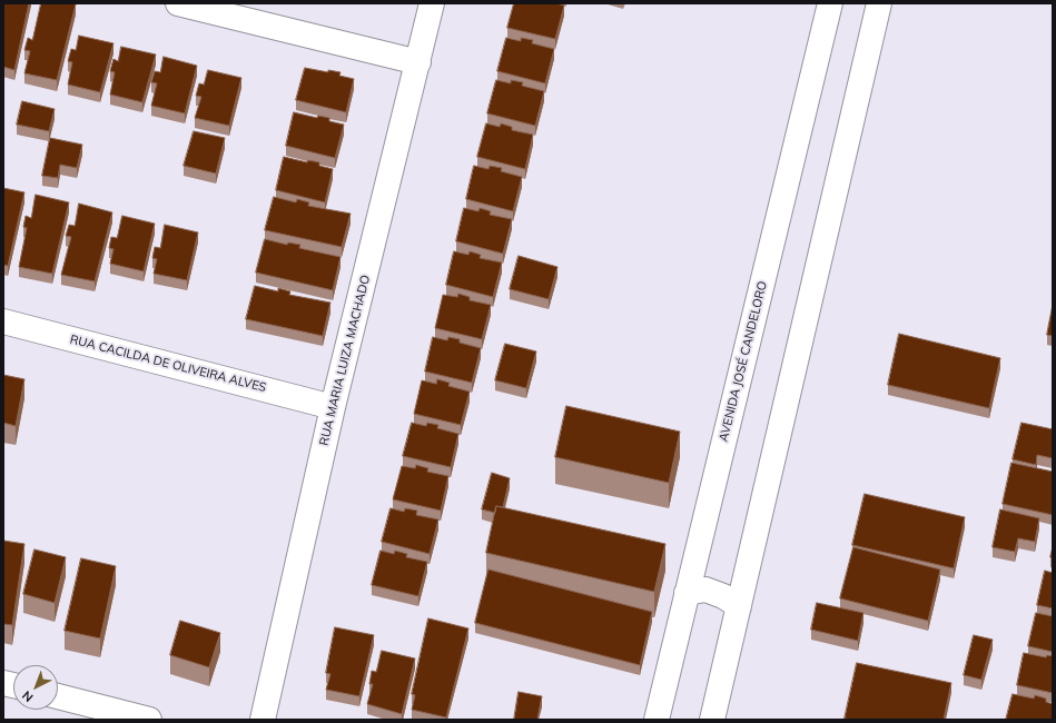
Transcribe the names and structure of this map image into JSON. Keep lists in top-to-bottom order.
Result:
{
  "streets": {
    "street": ["RUA MARIA LUIZA MACHADO", "AVENIDA JOSÉ CANDELORO", "RUA CACILDA DE OLIVEIRA ALVES"]
  },
  "crossings": [
    ["RUA MARIA LUIZA MACHADO", "RUA CACILDA DE OLIVEIRA ALVES"]
  ],
  "north": "bottom left"
}
